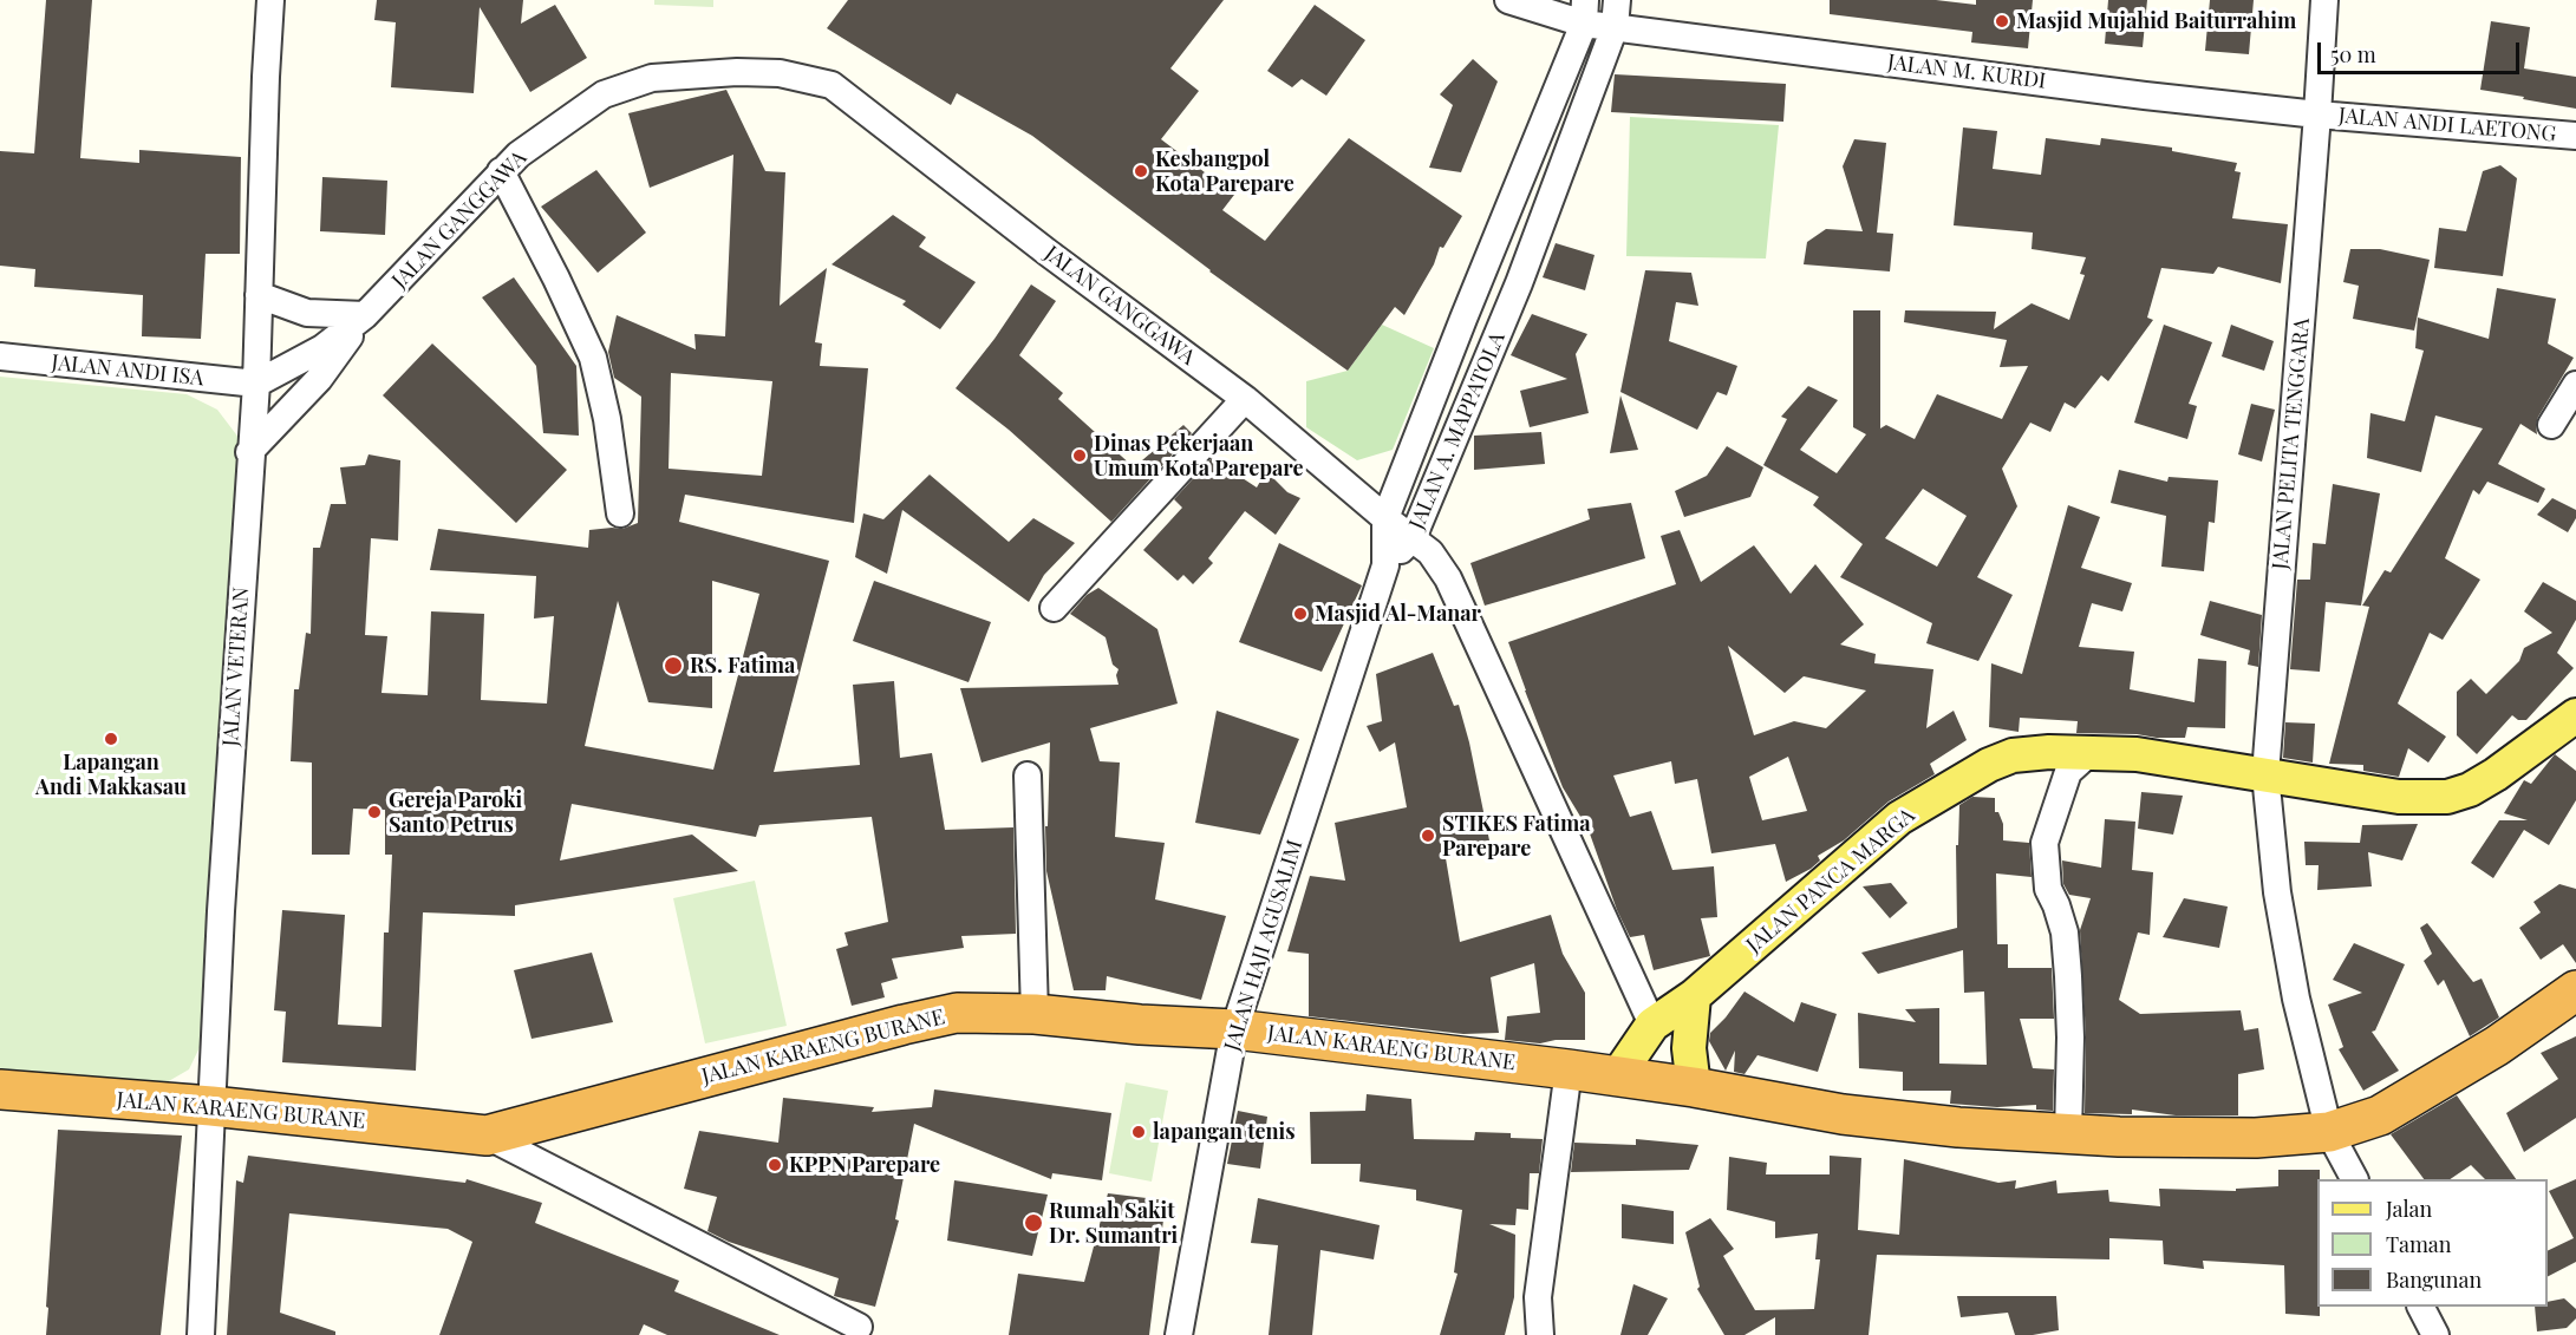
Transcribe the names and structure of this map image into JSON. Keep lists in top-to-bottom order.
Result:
{
  "streets": {
    "highway": ["JALAN KARAENG BURANE"],
    "main road": ["JALAN PANCA MARGA"],
    "street": [
      "JALAN M. KURDI",
      "JALAN ANDI LAETONG",
      "JALAN GANGGAWA",
      "JALAN ANDI ISA",
      "JALAN A. MAPPATOLA",
      "JALAN PELITA TENGGARA",
      "JALAN VETERAN",
      "JALAN HAJI AGUSALIM"
    ]
  },
  "crossings": [
    ["JALAN M. KURDI", "JALAN ANDI LAETONG"],
    ["JALAN M. KURDI", "JALAN A. MAPPATOLA"],
    ["JALAN M. KURDI", "JALAN PELITA TENGGARA"],
    ["JALAN ANDI LAETONG", "JALAN PELITA TENGGARA"],
    ["JALAN GANGGAWA", "JALAN A. MAPPATOLA"],
    ["JALAN GANGGAWA", "JALAN PANCA MARGA"],
    ["JALAN ANDI ISA", "JALAN VETERAN"],
    ["JALAN A. MAPPATOLA", "JALAN HAJI AGUSALIM"],
    ["JALAN PELITA TENGGARA", "JALAN PANCA MARGA"],
    ["JALAN PELITA TENGGARA", "JALAN KARAENG BURANE"],
    ["JALAN VETERAN", "JALAN KARAENG BURANE"],
    ["JALAN HAJI AGUSALIM", "JALAN KARAENG BURANE"]
  ],
  "places": [
    "Masjid Mujahid Baiturrahim",
    "Kesbangpol Kota Parepare",
    "Dinas Pekerjaan Umum Kota Parepare",
    "Masjid Al-Manar",
    "RS. Fatima",
    "Lapangan Andi Makkasau",
    "Gereja Paroki Santo Petrus",
    "STIKES Fatima Parepare",
    "lapangan tenis",
    "KPPN Parepare",
    "Rumah Sakit Dr. Sumantri"
  ],
  "legend": ["Jalan", "Taman", "Bangunan"],
  "scale_bar": "50 m"
}
